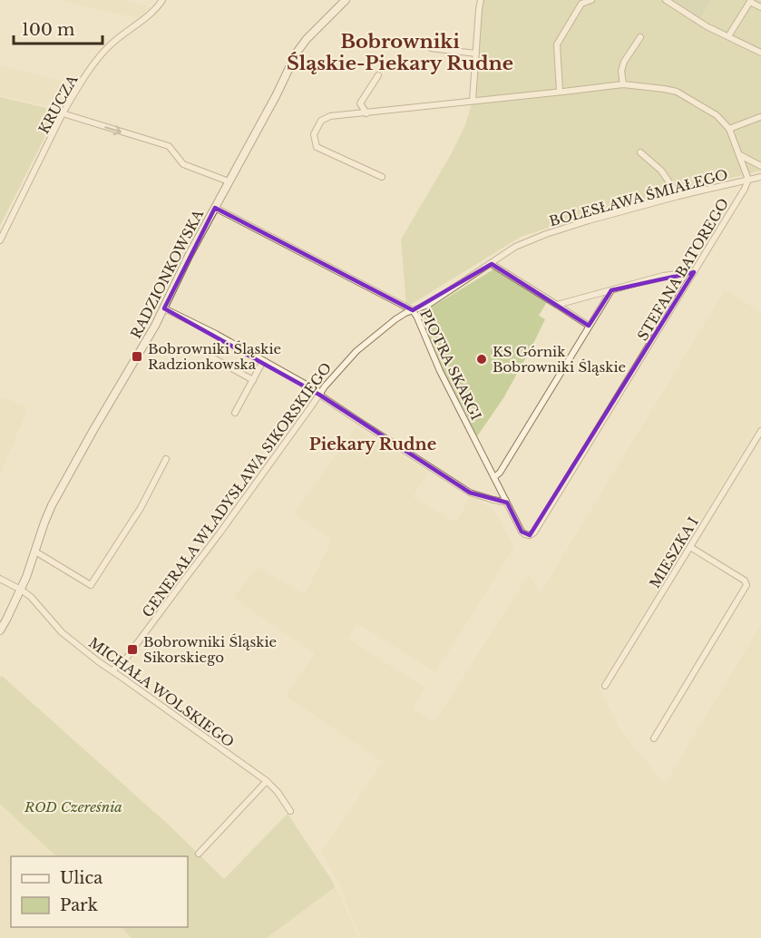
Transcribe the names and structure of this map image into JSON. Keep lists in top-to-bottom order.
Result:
{
  "streets": {
    "street": [
      "KRUCZA",
      "BOLESŁAWA ŚMIAŁEGO",
      "STEFANA BATOREGO",
      "RADZIONKOWSKA",
      "PIOTRA SKARGI",
      "GENERAŁA WŁADYSŁAWA SIKORSKIEGO",
      "MIESZKA I",
      "MICHAŁA WOLSKIEGO"
    ]
  },
  "crossings": [
    ["BOLESŁAWA ŚMIAŁEGO", "STEFANA BATOREGO"],
    ["BOLESŁAWA ŚMIAŁEGO", "PIOTRA SKARGI"],
    ["BOLESŁAWA ŚMIAŁEGO", "GENERAŁA WŁADYSŁAWA SIKORSKIEGO"],
    ["STEFANA BATOREGO", "PIOTRA SKARGI"],
    ["RADZIONKOWSKA", "PIOTRA SKARGI"],
    ["RADZIONKOWSKA", "MICHAŁA WOLSKIEGO"],
    ["PIOTRA SKARGI", "GENERAŁA WŁADYSŁAWA SIKORSKIEGO"],
    ["GENERAŁA WŁADYSŁAWA SIKORSKIEGO", "MICHAŁA WOLSKIEGO"]
  ],
  "districts": ["Bobrowniki Śląskie-Piekary Rudne", "Piekary Rudne"],
  "parks": ["ROD Czereśnia"],
  "places": {
    "transit": ["Bobrowniki Śląskie Radzionkowska", "Bobrowniki Śląskie Sikorskiego"],
    "other": ["KS Górnik Bobrowniki Śląskie"]
  },
  "legend": ["Ulica", "Park"],
  "scale_bar": "100 m"
}
